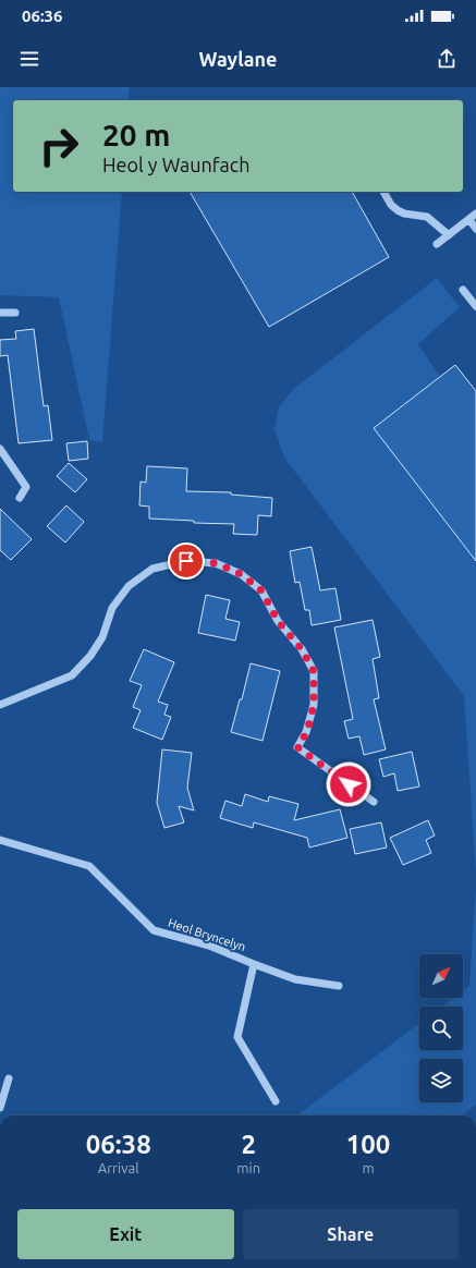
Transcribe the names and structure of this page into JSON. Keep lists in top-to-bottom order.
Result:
{
  "streets": {
    "street": ["Heol Bryncelyn"]
  },
  "north": "top right",
  "page": {
    "status": "06:36",
    "header": "Waylane",
    "turn": ["20 m", "Heol y Waunfach"],
    "eta": [
      "06:38",
      "Arrival",
      "2",
      "min",
      "100",
      "m"
    ],
    "buttons": ["Exit", "Share"]
  }
}
